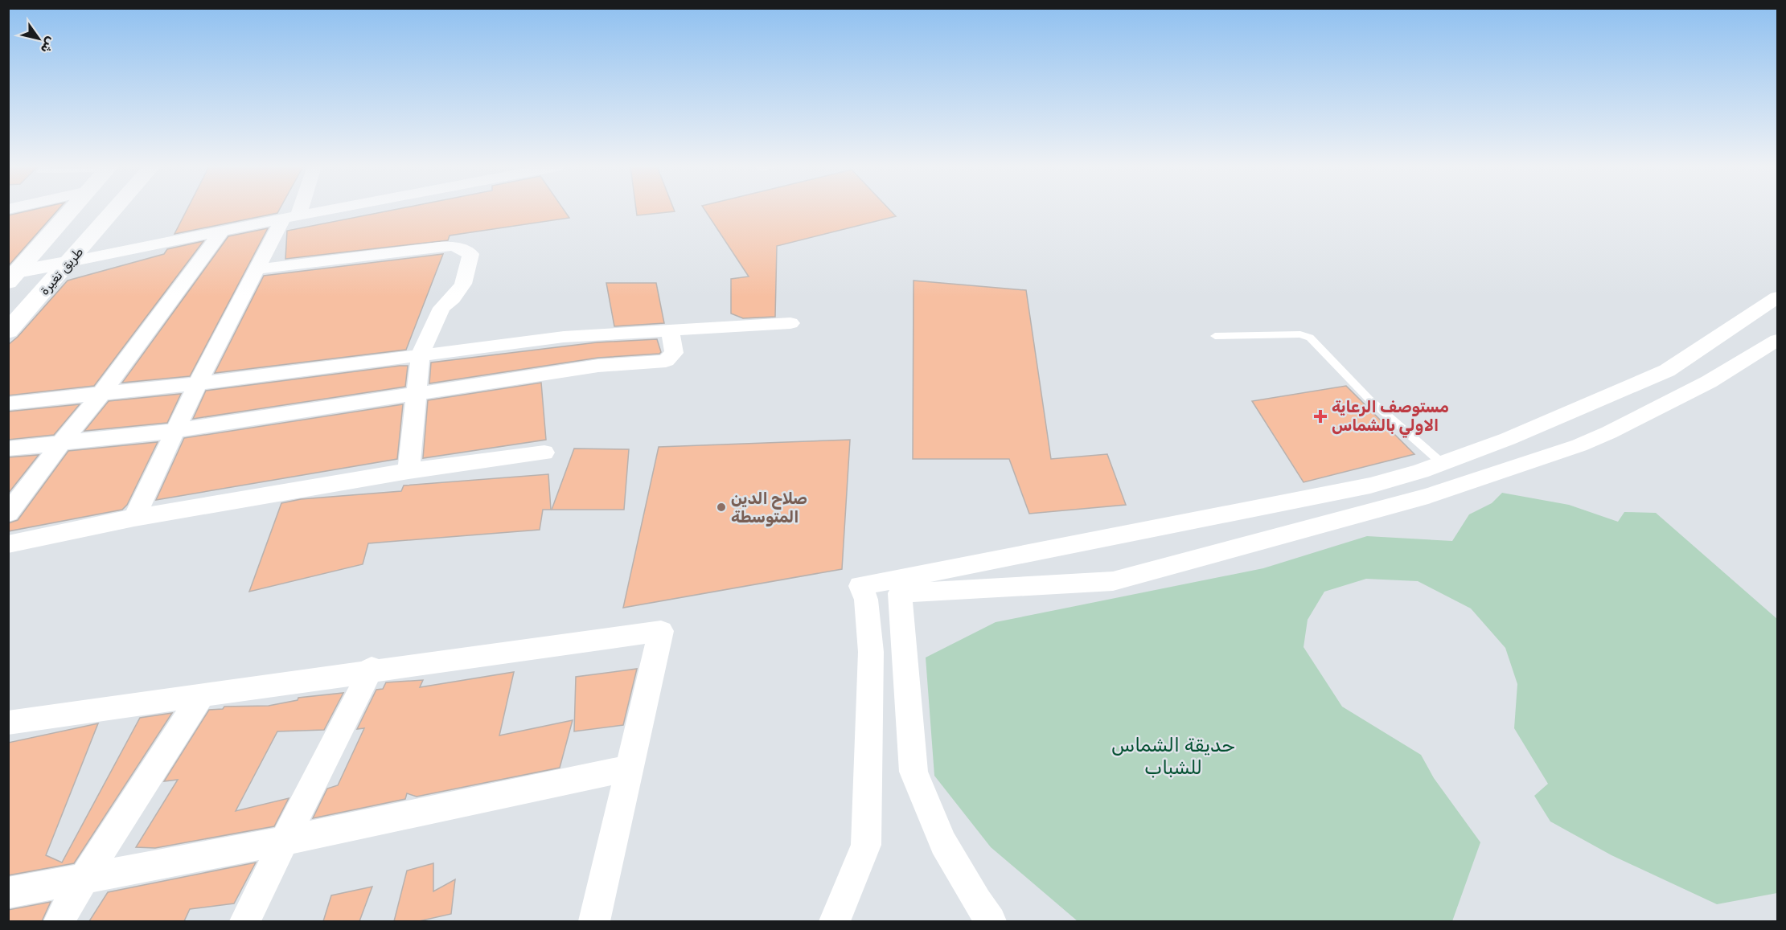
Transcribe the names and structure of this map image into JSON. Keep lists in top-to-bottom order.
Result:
{
  "streets": {
    "main road": ["طريق تغيرة"]
  },
  "parks": ["حديقة الشماس للشباب"],
  "places": {
    "health": ["مستوصف الرعاية الاولي بالشماس"],
    "other": ["صلاح الدين المتوسطة"]
  },
  "north": "bottom right"
}
